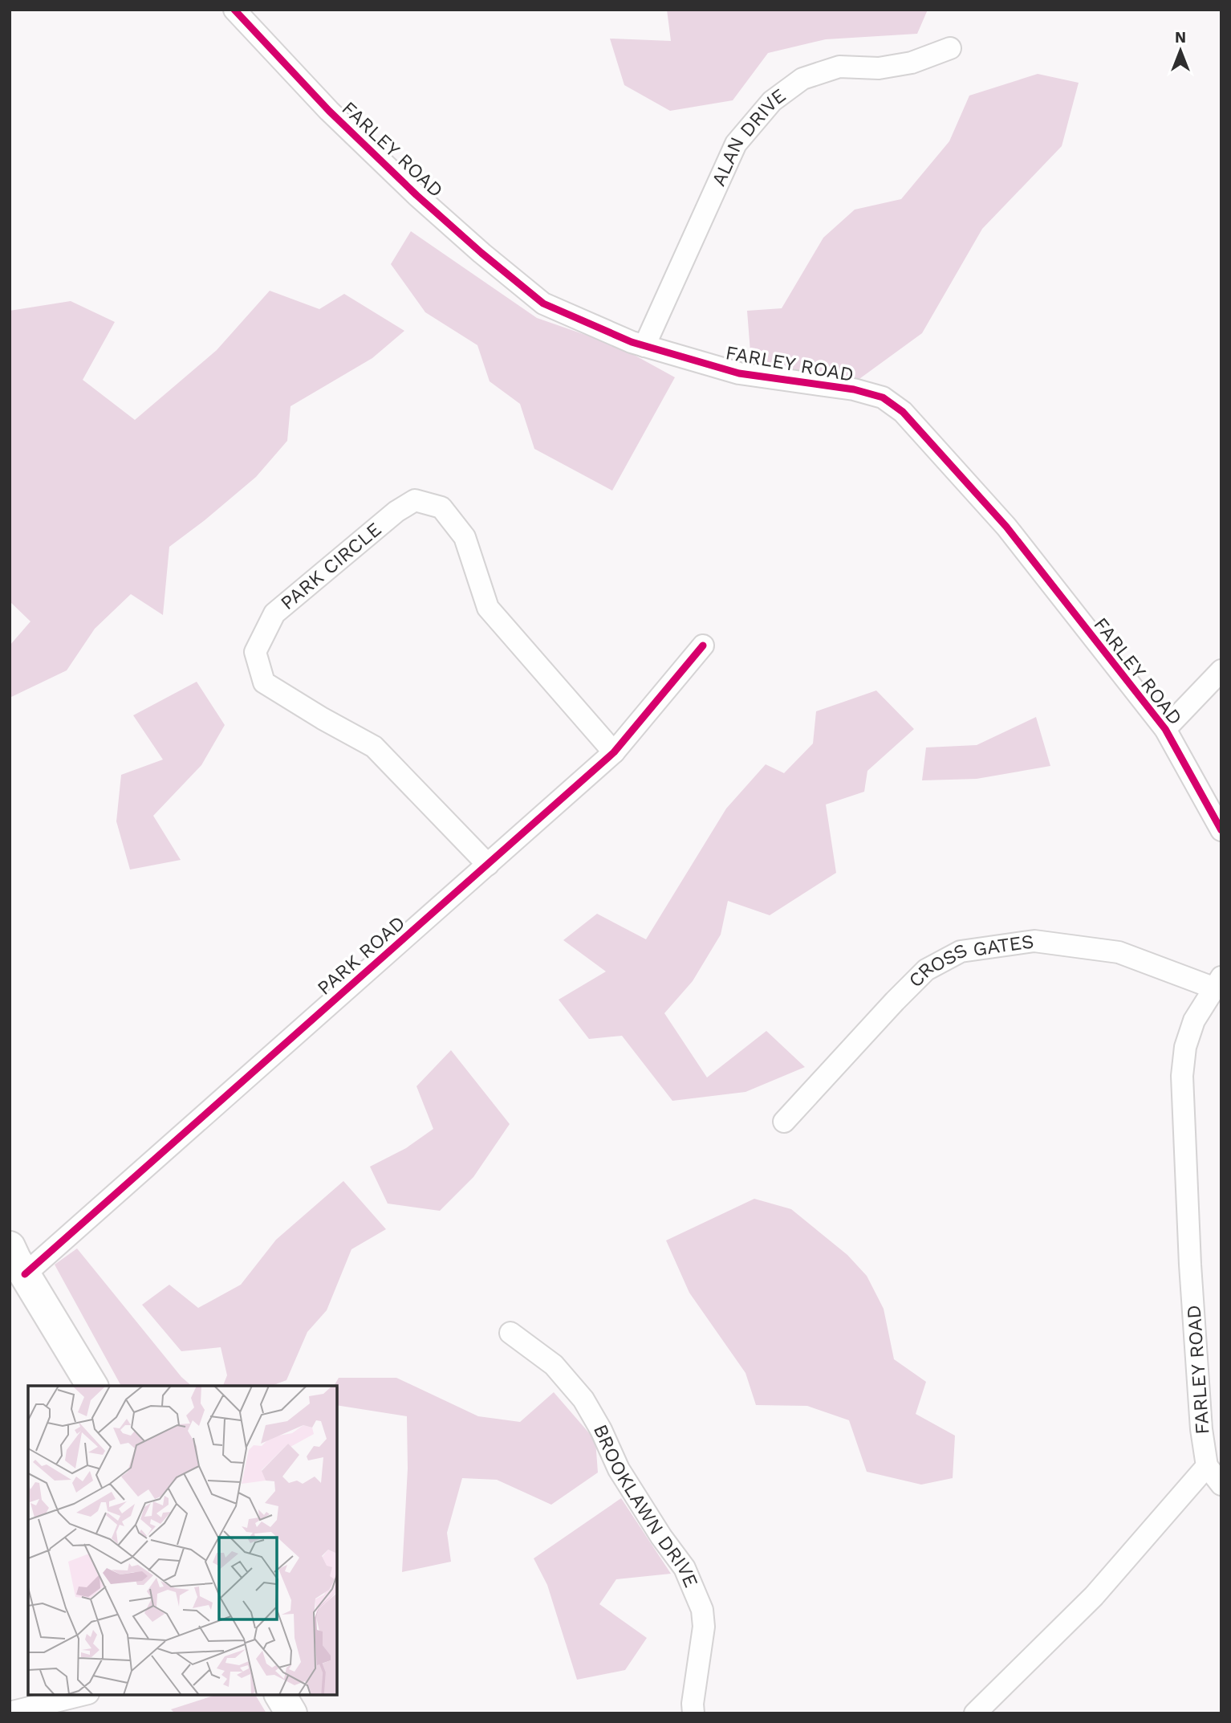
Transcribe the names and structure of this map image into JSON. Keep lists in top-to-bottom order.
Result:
{
  "streets": {
    "street": [
      "ALAN DRIVE",
      "FARLEY ROAD",
      "PARK CIRCLE",
      "PARK ROAD",
      "CROSS GATES",
      "BROOKLAWN DRIVE"
    ]
  },
  "crossings": [
    ["ALAN DRIVE", "FARLEY ROAD"],
    ["FARLEY ROAD", "CROSS GATES"],
    ["PARK CIRCLE", "PARK ROAD"]
  ],
  "north": "top"
}
